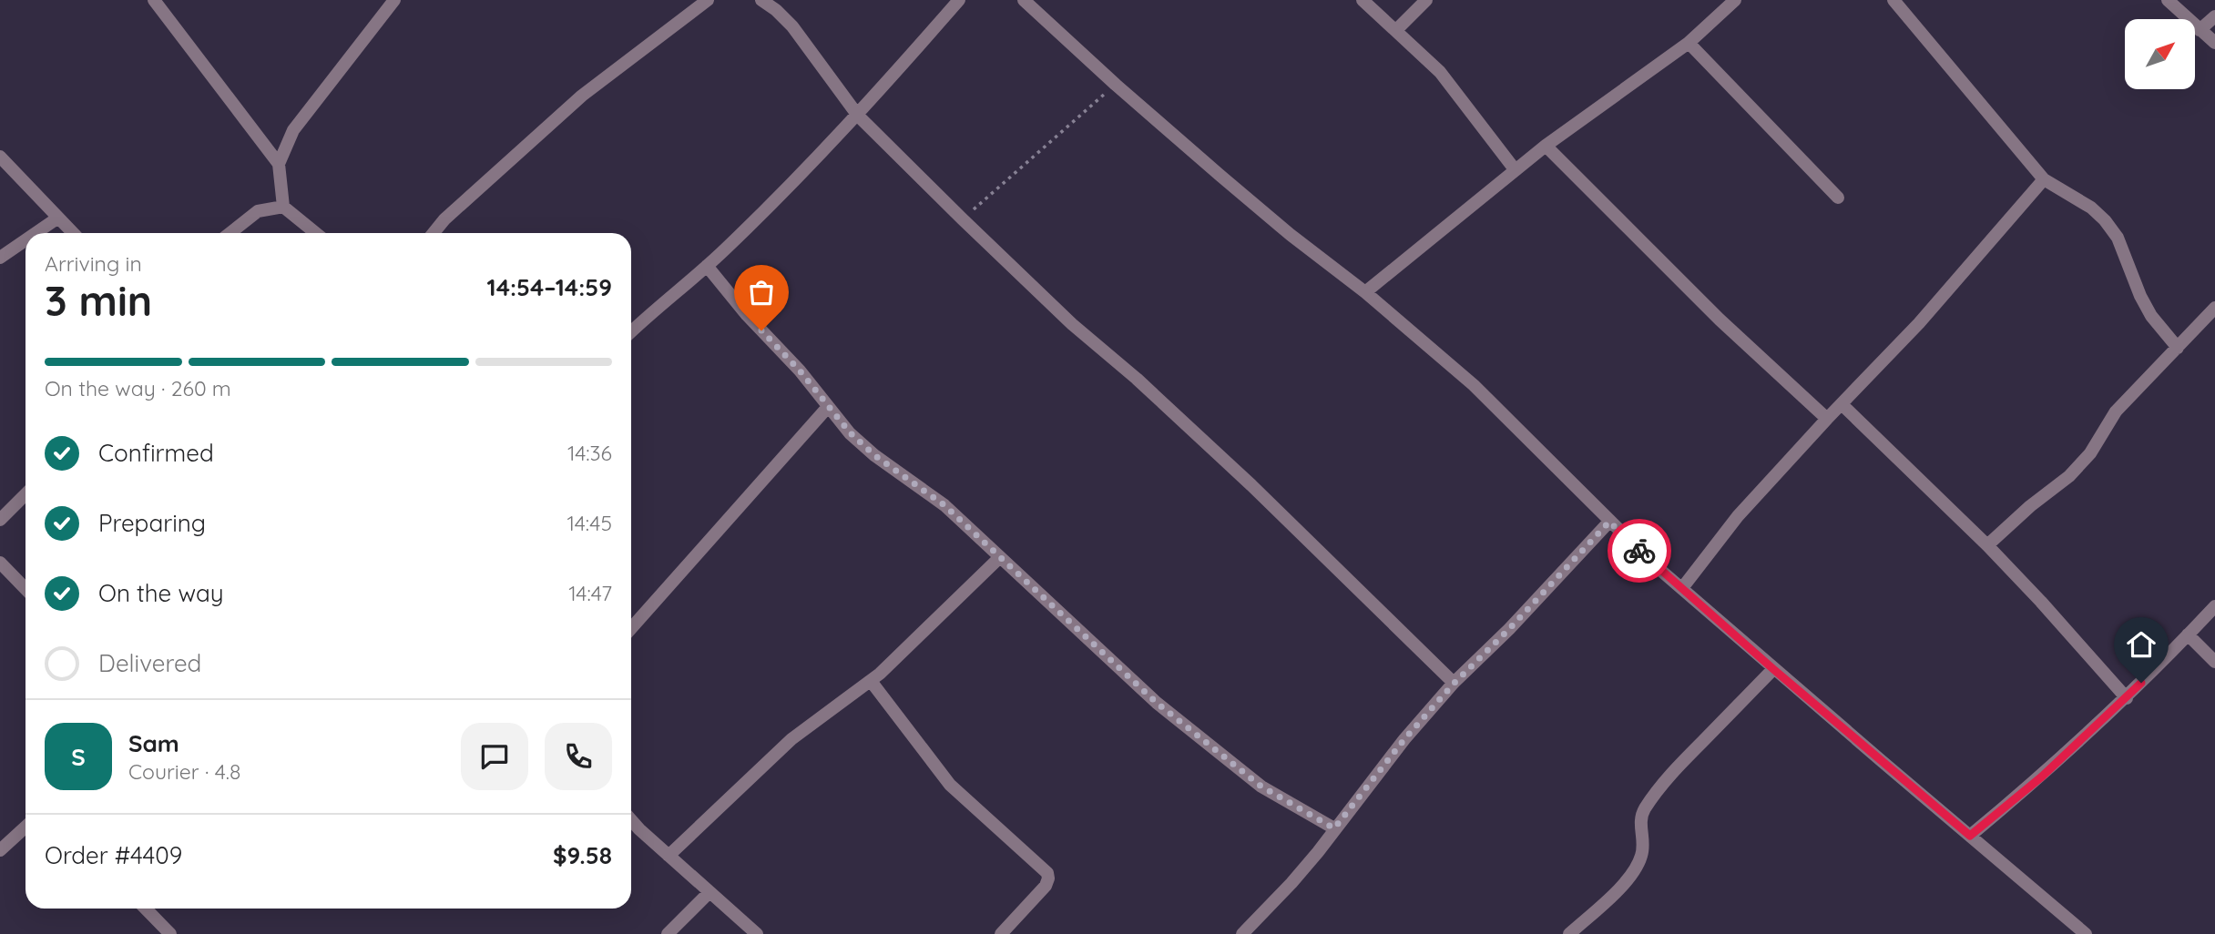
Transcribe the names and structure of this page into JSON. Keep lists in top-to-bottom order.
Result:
{
  "north": "top right",
  "page": {
    "heading": ["3 min", "Arriving in", "14:54–14:59"],
    "panel": [
      "Sam",
      "Courier · 4.8",
      "Order #4409",
      "$9.58"
    ],
    "bar": "On the way · 260 m",
    "list": [
      ["Confirmed", "14:36"],
      ["Preparing", "14:45"],
      ["On the way", "14:47"],
      "Delivered"
    ],
    "round": "S"
  }
}
